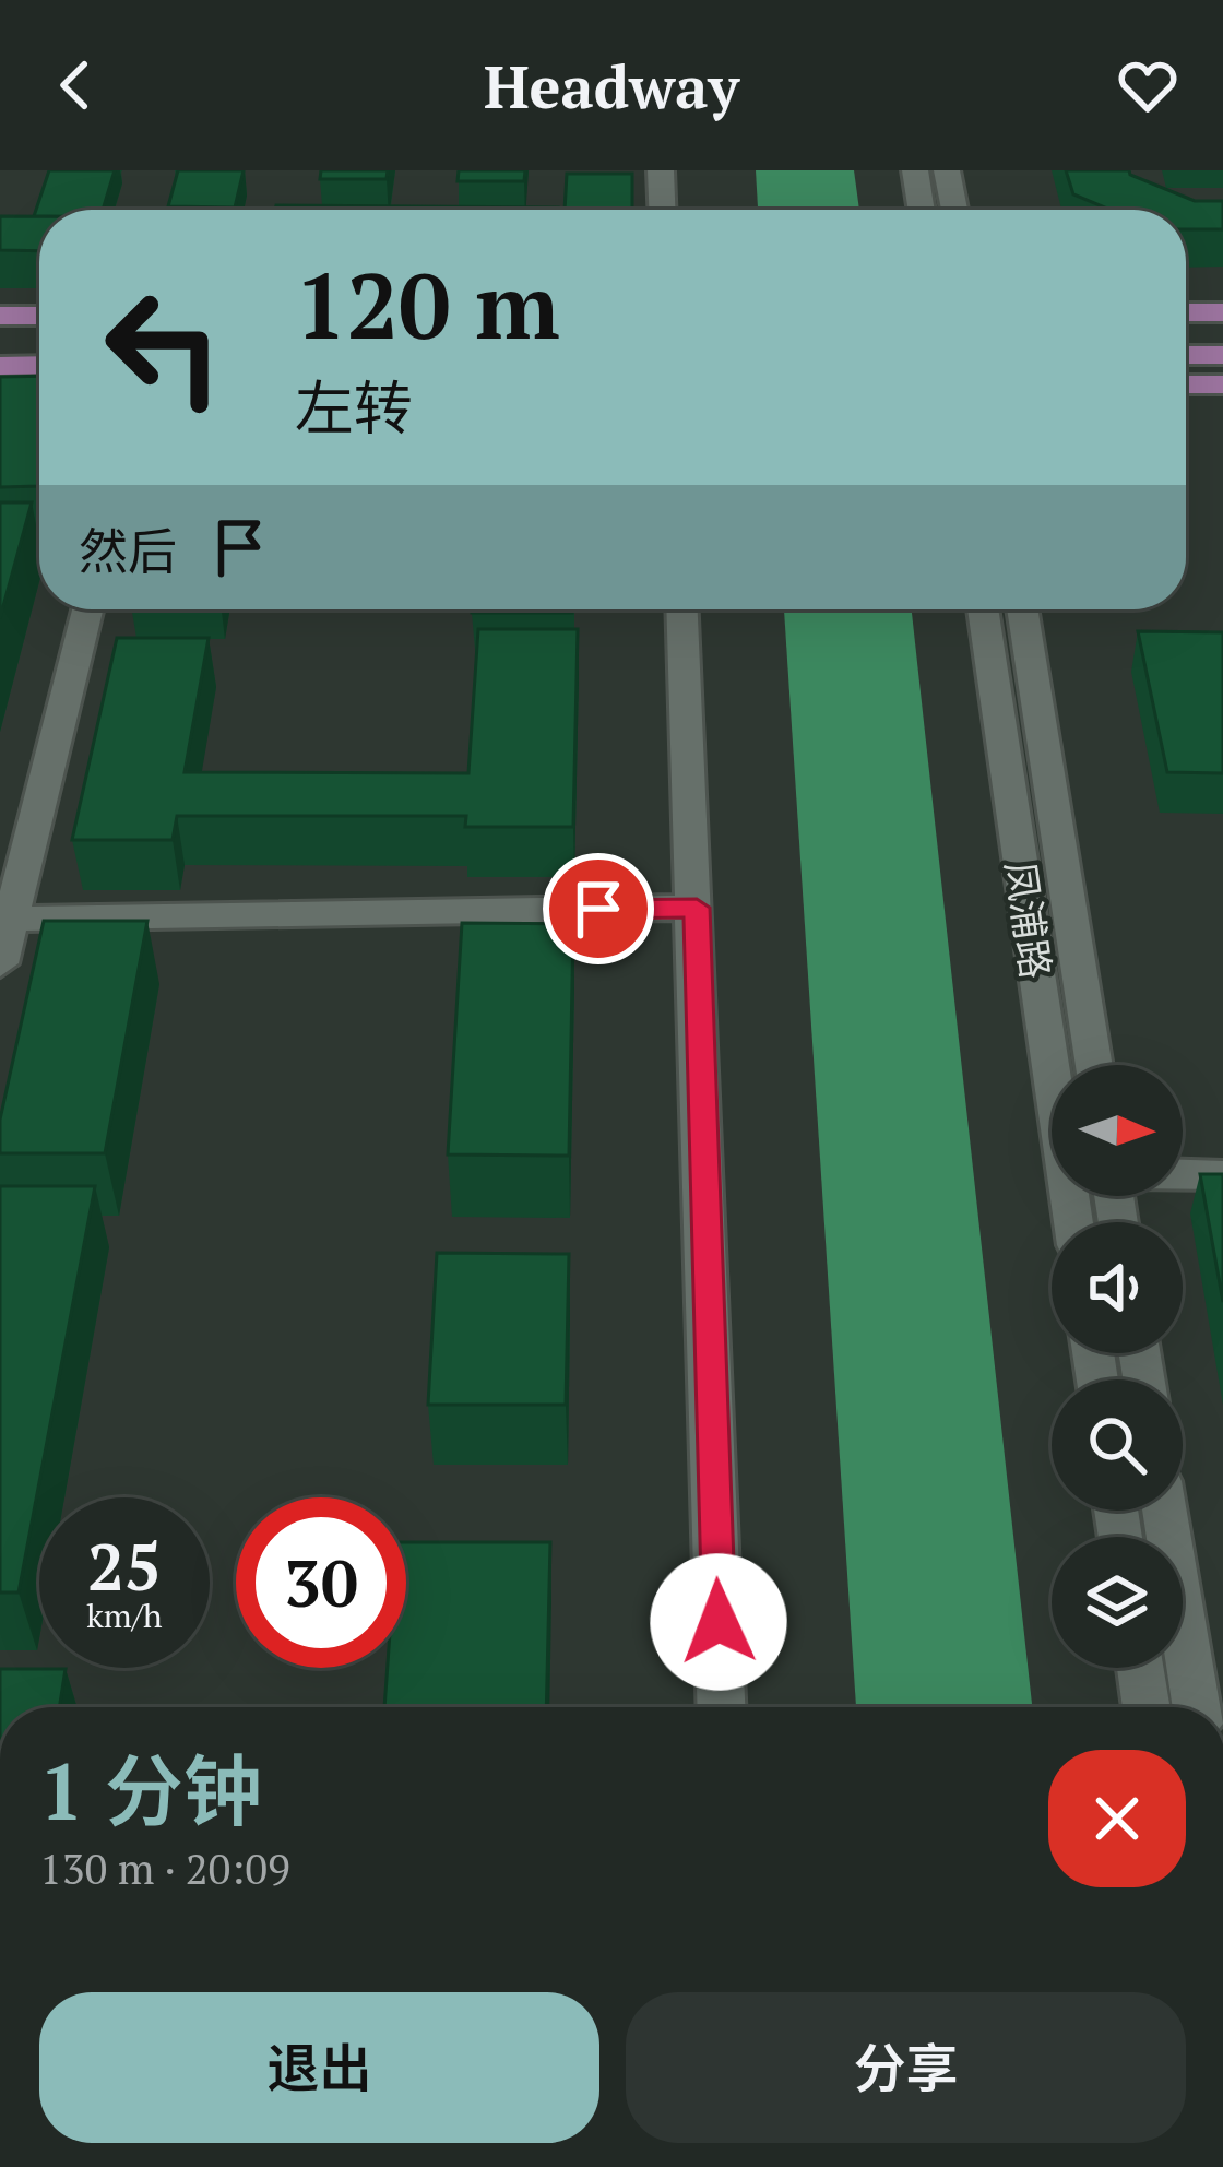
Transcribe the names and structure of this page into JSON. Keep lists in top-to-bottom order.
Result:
{
  "streets": {
    "street": ["凤浦路"]
  },
  "north": "right",
  "page": {
    "header": "Headway",
    "turn": ["120 m", "左转"],
    "then": "然后",
    "speed": "25 km/h",
    "limit": "30",
    "heading": ["1 分钟", "130 m · 20:09"],
    "buttons": ["退出", "分享"]
  }
}
